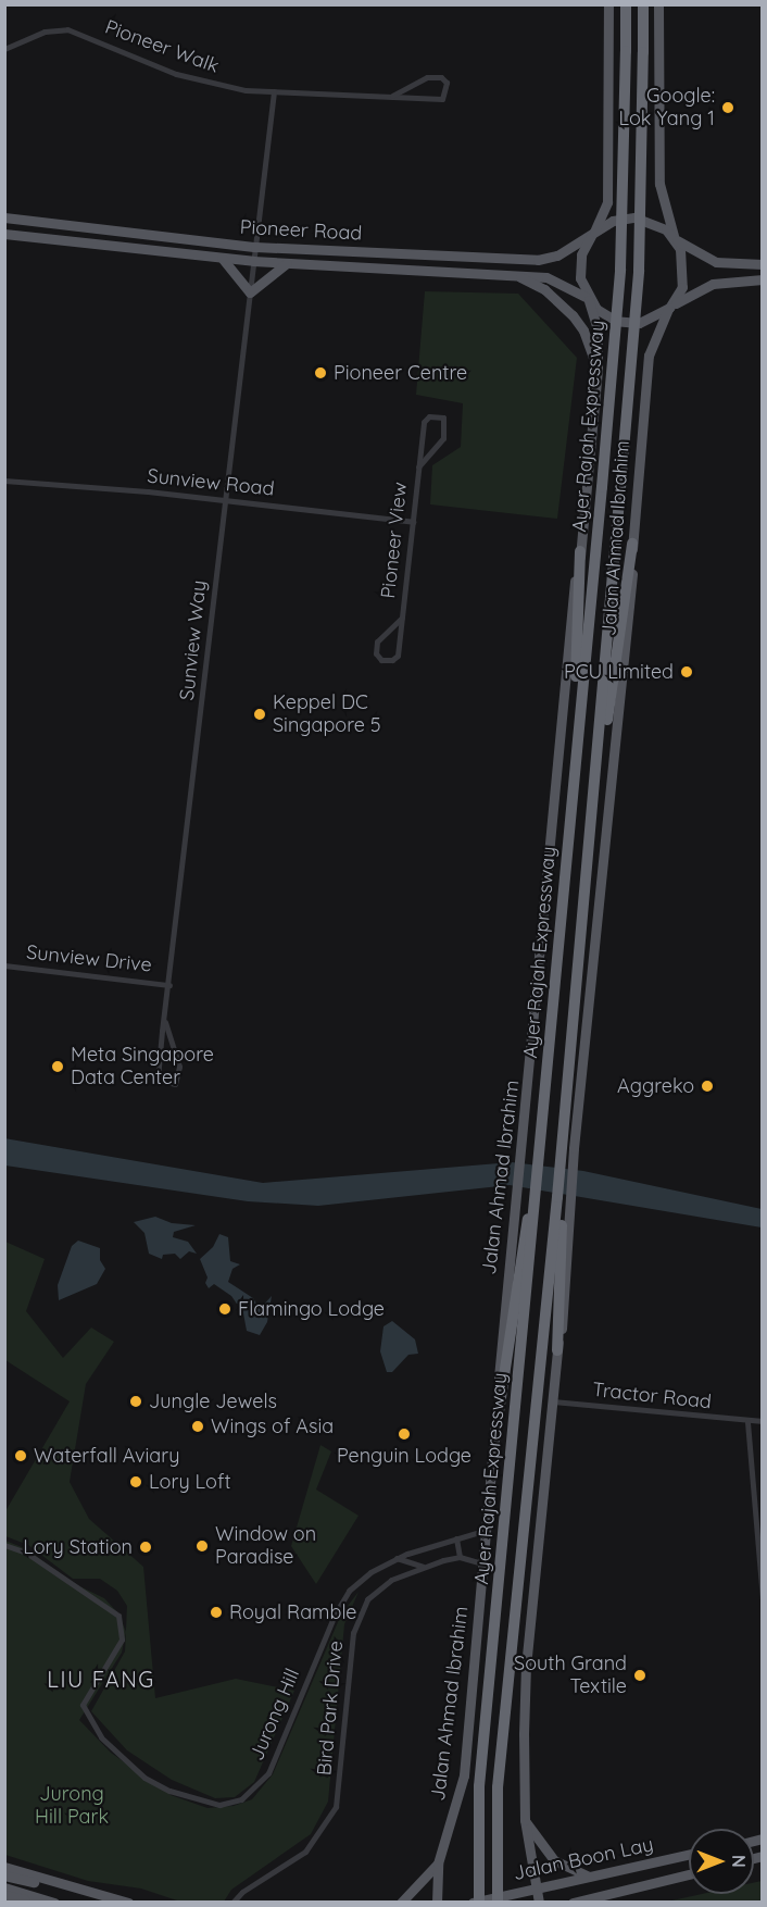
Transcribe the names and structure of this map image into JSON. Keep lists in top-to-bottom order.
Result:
{
  "streets": {
    "highway": ["Ayer Rajah Expressway"],
    "main road": ["Pioneer Road", "Jalan Ahmad Ibrahim", "Jalan Boon Lay"],
    "street": [
      "Pioneer Walk",
      "Sunview Road",
      "Pioneer View",
      "Sunview Way",
      "Sunview Drive",
      "Tractor Road",
      "Bird Park Drive",
      "Jurong Hill"
    ]
  },
  "crossings": [
    ["Pioneer Road", "Ayer Rajah Expressway"],
    ["Pioneer Road", "Jalan Ahmad Ibrahim"],
    ["Pioneer Road", "Sunview Way"],
    ["Ayer Rajah Expressway", "Jalan Ahmad Ibrahim"],
    ["Sunview Road", "Pioneer View"],
    ["Sunview Road", "Sunview Way"],
    ["Jalan Ahmad Ibrahim", "Tractor Road"],
    ["Jalan Ahmad Ibrahim", "Jurong Hill"],
    ["Jalan Ahmad Ibrahim", "Jalan Boon Lay"],
    ["Sunview Way", "Sunview Drive"]
  ],
  "districts": ["LIU FANG"],
  "parks": ["Jurong Hill Park"],
  "places": [
    "Google: Lok Yang 1",
    "Pioneer Centre",
    "PCU Limited",
    "Keppel DC Singapore 5",
    "Meta Singapore Data Center",
    "Aggreko",
    "Flamingo Lodge",
    "Jungle Jewels",
    "Wings of Asia",
    "Penguin Lodge",
    "Waterfall Aviary",
    "Lory Loft",
    "Window on Paradise",
    "Lory Station",
    "Royal Ramble",
    "South Grand Textile"
  ],
  "north": "right"
}
